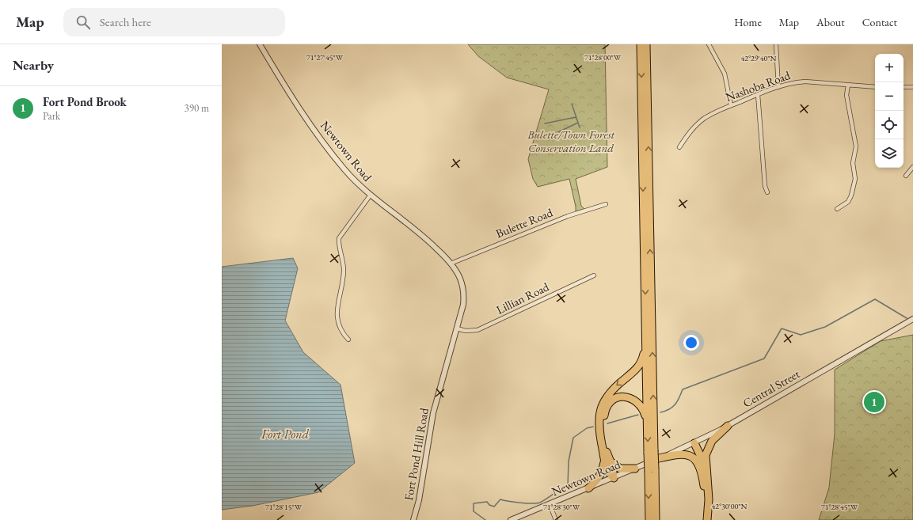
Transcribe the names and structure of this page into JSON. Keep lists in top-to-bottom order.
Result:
{
  "streets": {
    "street": [
      "Nashoba Road",
      "Newtown Road",
      "Bulette Road",
      "Lillian Road",
      "Central Street",
      "Fort Pond Hill Road"
    ]
  },
  "crossings": [
    ["Newtown Road", "Bulette Road"],
    ["Newtown Road", "Central Street"],
    ["Newtown Road", "Fort Pond Hill Road"],
    ["Lillian Road", "Fort Pond Hill Road"]
  ],
  "water": ["Fort Pond"],
  "parks": ["Bulette/Town Forest Conservation Land"],
  "page": {
    "header": "Map",
    "search": "Search here",
    "nav": [
      "Home",
      "Map",
      "About",
      "Contact"
    ],
    "heading": "Nearby",
    "map_buttons": ["+", "−"],
    "list": [
      {
        "mark": "1",
        "name": "Fort Pond Brook",
        "note": "Park",
        "value": "390 m"
      }
    ],
    "pins": "1"
  },
  "coordinates": [
    "71°28'00\"W",
    "71°27'45\"W",
    "42°29'40\"N",
    "42°30'00\"N",
    "71°28'15\"W",
    "71°28'30\"W",
    "71°28'45\"W"
  ]
}
